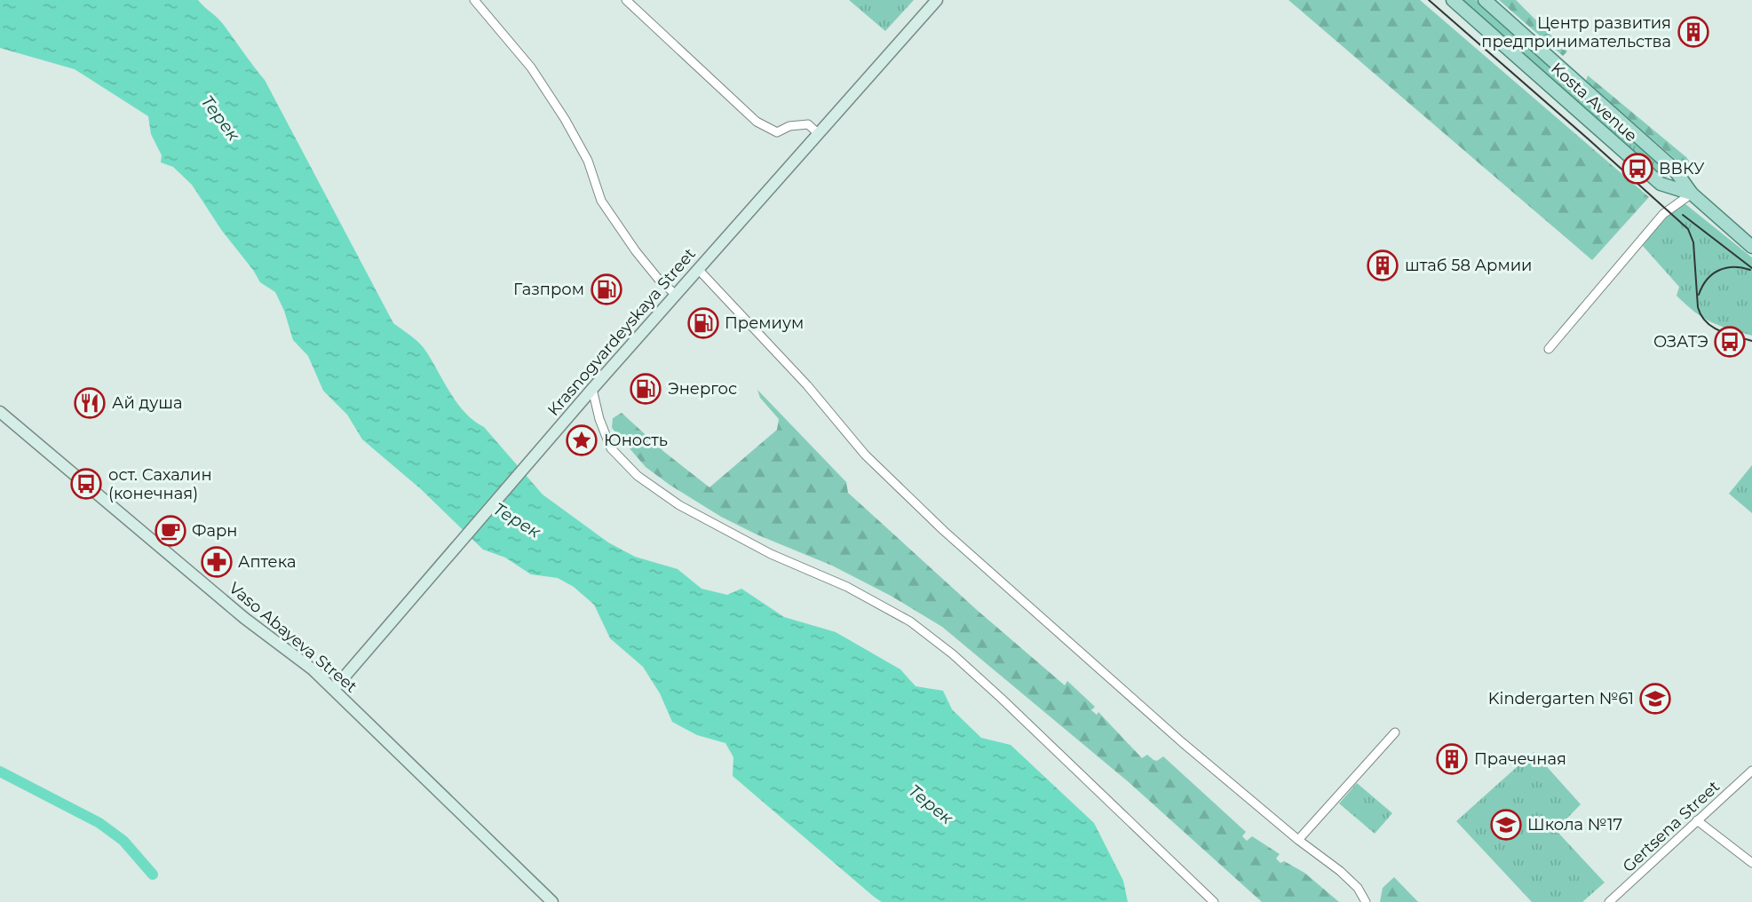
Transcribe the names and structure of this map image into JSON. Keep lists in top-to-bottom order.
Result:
{
  "streets": {
    "main road": ["Kosta Avenue", "Krasnogvardeyskaya Street", "Vaso Abayeva Street"],
    "street": ["Gertsena Street"]
  },
  "crossings": [
    ["Krasnogvardeyskaya Street", "Vaso Abayeva Street"]
  ],
  "water": ["Терек"],
  "places": {
    "building": ["Центр развития предпринимательства", "штаб 58 Армии", "Прачечная"],
    "bus stop": ["ВВКУ", "ОЗАТЭ", "ост. Сахалин (конечная)"],
    "fuel station": ["Газпром", "Премиум", "Энергос"],
    "restaurant": ["Ай душа"],
    "place": ["Юность"],
    "cafe": ["Фарн"],
    "pharmacy": ["Аптека"],
    "school or university": ["Kindergarten №61", "Школа №17"]
  }
}
